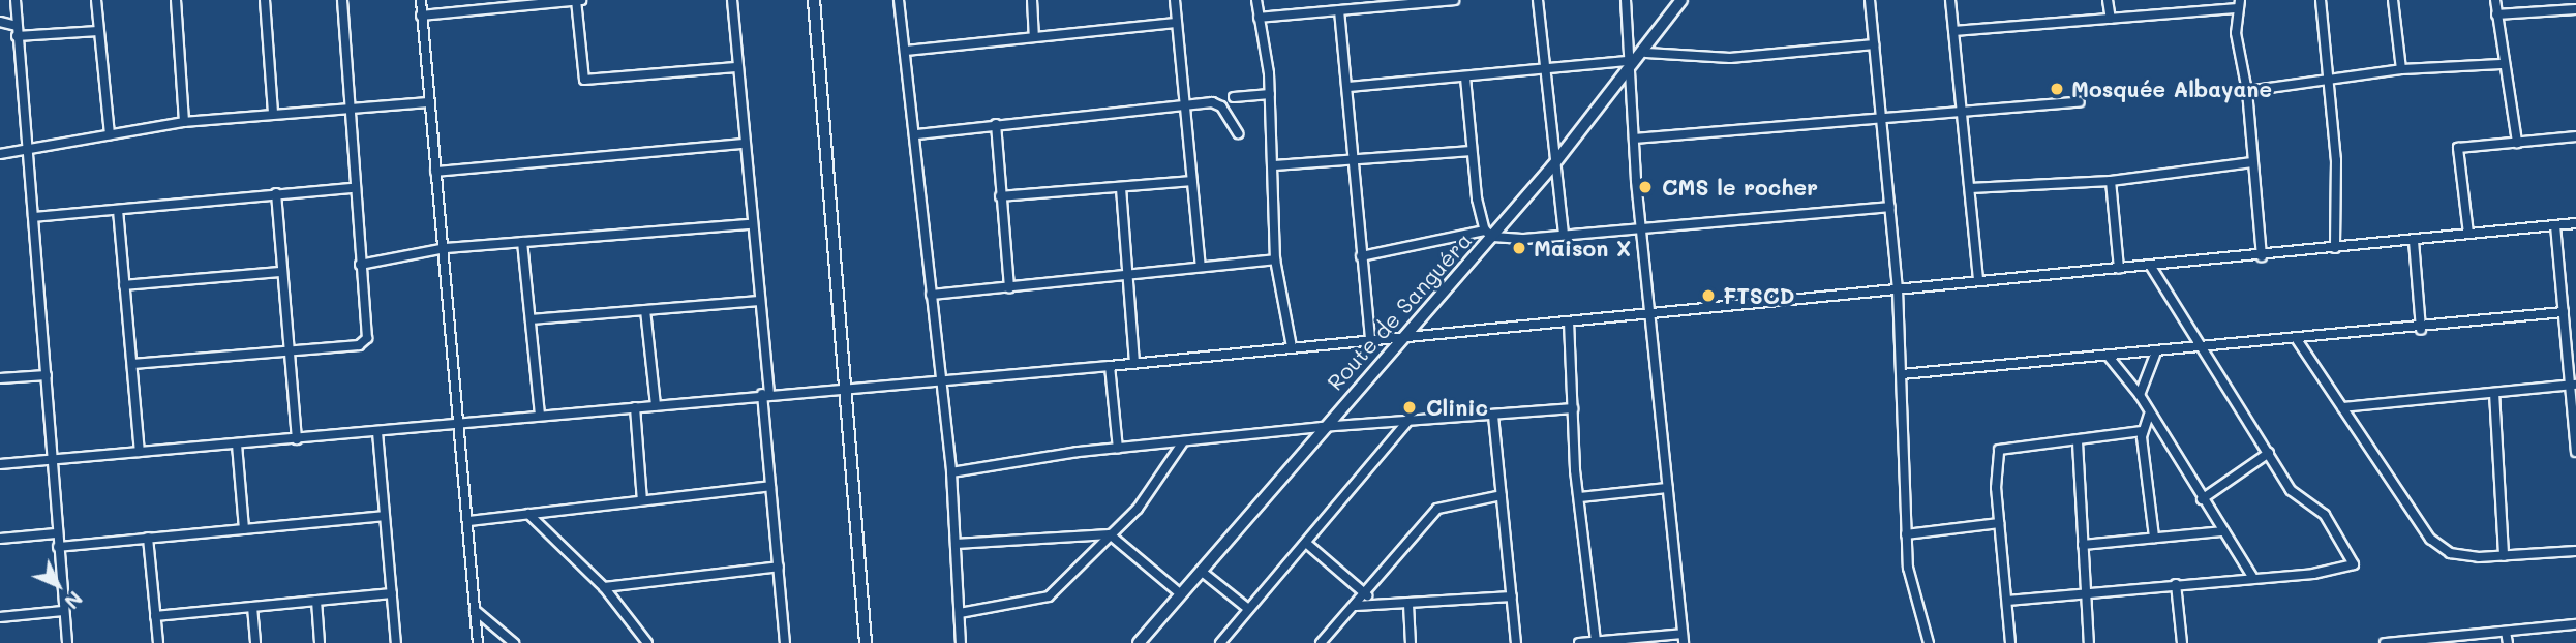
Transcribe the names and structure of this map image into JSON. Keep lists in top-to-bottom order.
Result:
{
  "streets": {
    "street": ["Route de Sanguéra"]
  },
  "places": [
    "Mosquée Albayane",
    "CMS le rocher",
    "Maison X",
    "FTSCD",
    "Clinic"
  ],
  "north": "bottom right"
}
